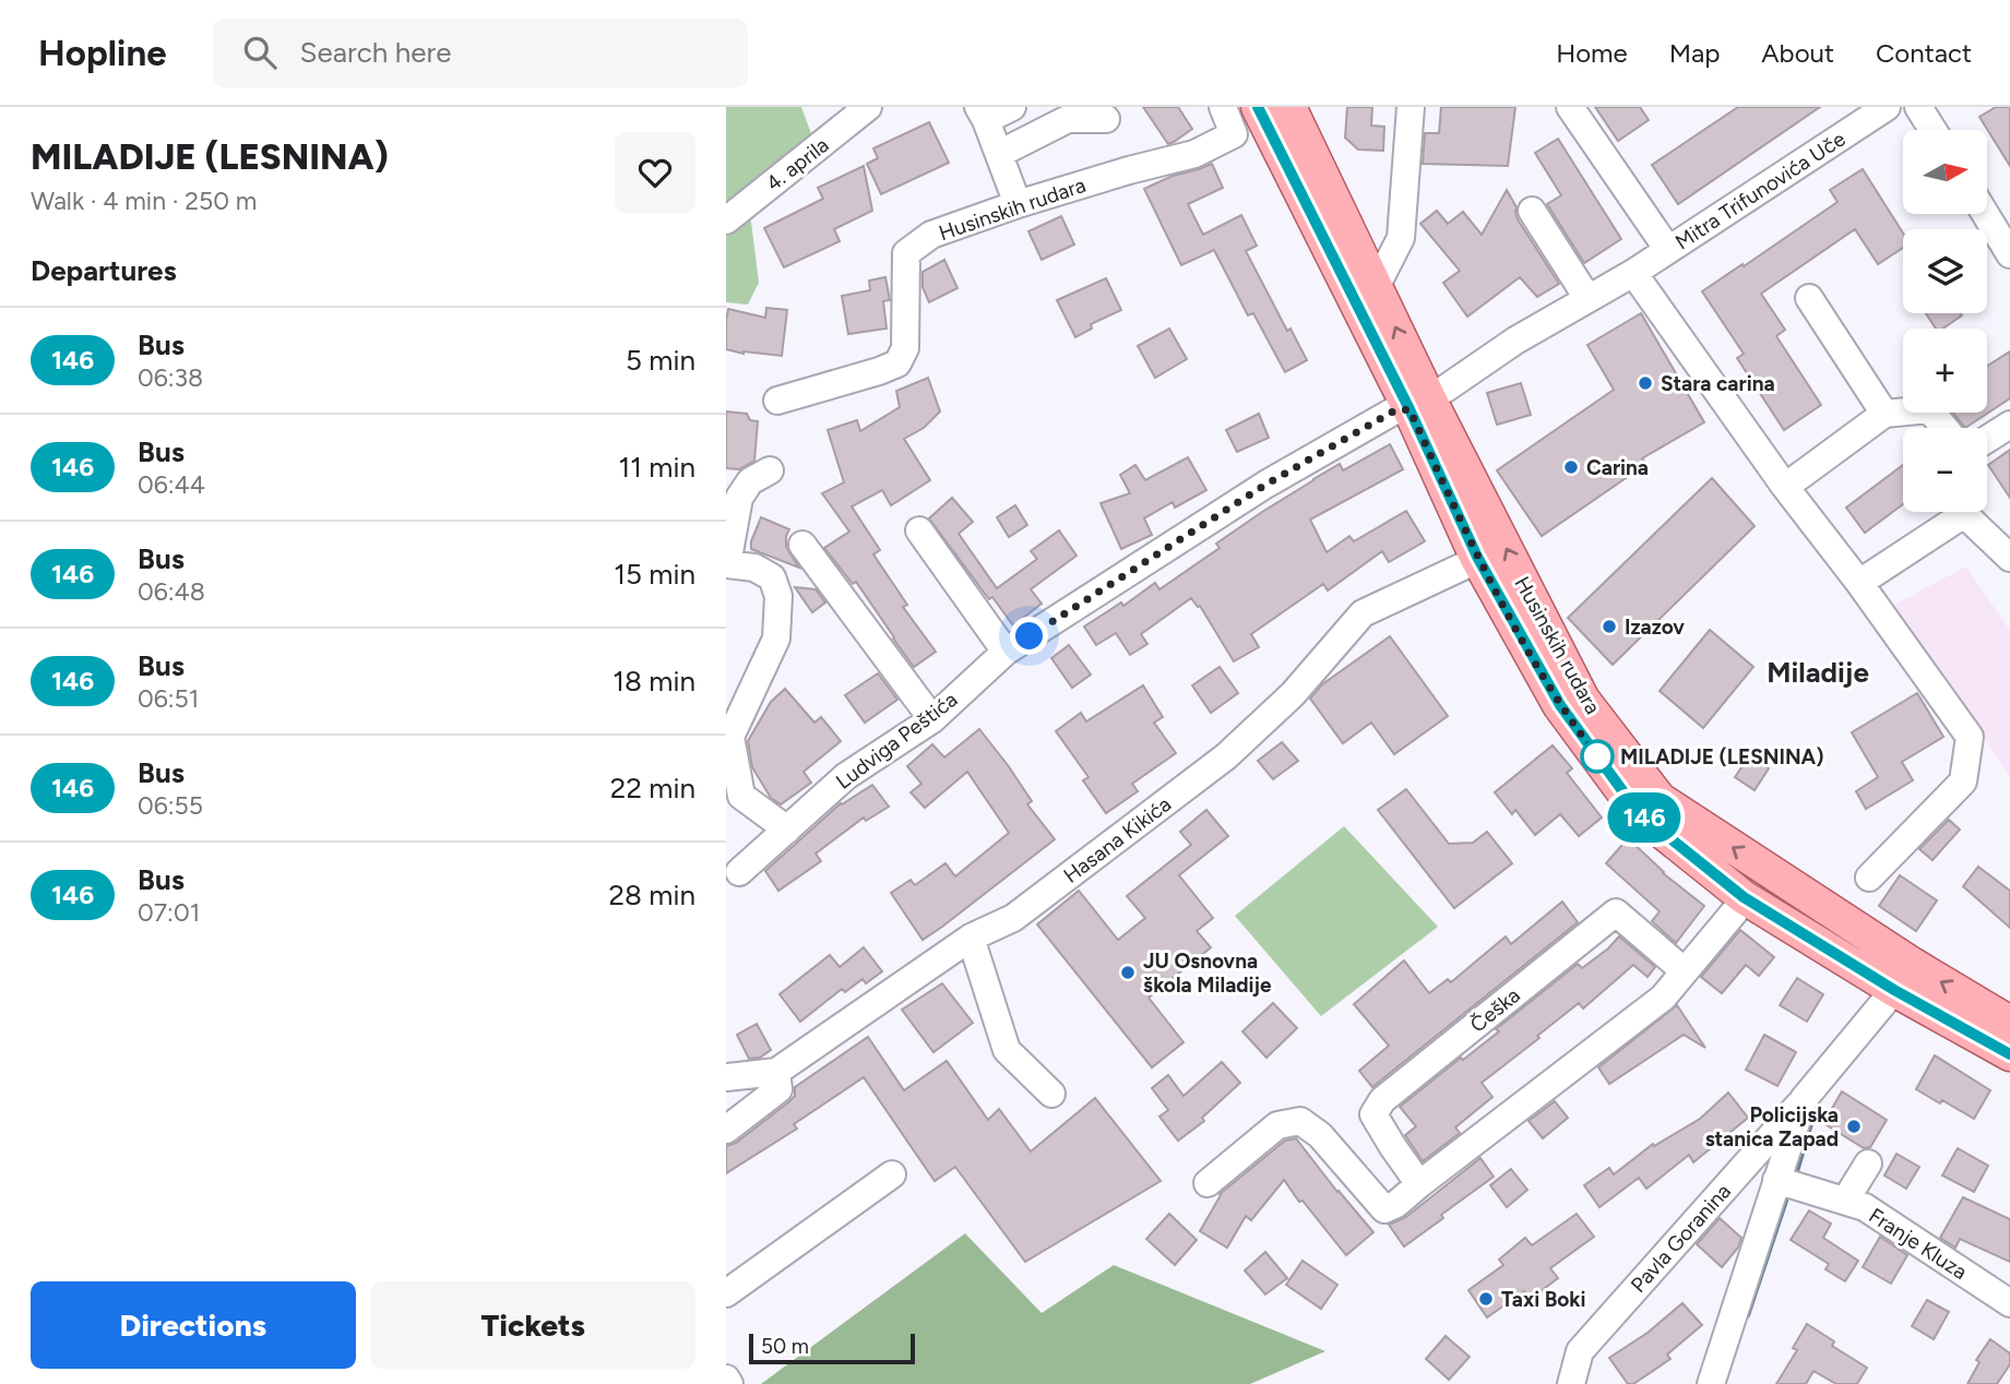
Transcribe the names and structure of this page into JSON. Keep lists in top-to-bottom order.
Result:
{
  "streets": {
    "main road": ["Husinskih rudara"],
    "street": [
      "4. aprila",
      "Mitra Trifunovića Uče",
      "Ludviga Peštića",
      "Hasana Kikića",
      "Češka",
      "Pavla Goranina",
      "Franje Kluza"
    ]
  },
  "crossings": [
    ["Mitra Trifunovića Uče", "Husinskih rudara"],
    ["Mitra Trifunovića Uče", "Ludviga Peštića"],
    ["Husinskih rudara", "Ludviga Peštića"],
    ["Husinskih rudara", "Hasana Kikića"],
    ["Husinskih rudara", "Pavla Goranina"],
    ["Pavla Goranina", "Franje Kluza"]
  ],
  "districts": ["Miladije"],
  "places": [
    "Stara carina",
    "Carina",
    "Izazov",
    "MILADIJE (LESNINA)",
    "JU Osnovna škola Miladije",
    "Policijska stanica Zapad",
    "Taxi Boki"
  ],
  "lines": ["bus line 146"],
  "scale_bar": "50 m",
  "north": "right",
  "page": {
    "header": "Hopline",
    "search": "Search here",
    "nav": [
      "Home",
      "Map",
      "About",
      "Contact"
    ],
    "heading": [
      ["MILADIJE (LESNINA)", "Walk · 4 min · 250 m"],
      "Departures"
    ],
    "on_map": "146",
    "map_buttons": ["+", "−"],
    "list": [
      {
        "mark": "146",
        "name": "Bus",
        "note": "06:38",
        "value": "5 min"
      },
      {
        "mark": "146",
        "name": "Bus",
        "note": "06:44",
        "value": "11 min"
      },
      {
        "mark": "146",
        "name": "Bus",
        "note": "06:48",
        "value": "15 min"
      },
      {
        "mark": "146",
        "name": "Bus",
        "note": "06:51",
        "value": "18 min"
      },
      {
        "mark": "146",
        "name": "Bus",
        "note": "06:55",
        "value": "22 min"
      },
      {
        "mark": "146",
        "name": "Bus",
        "note": "07:01",
        "value": "28 min"
      }
    ],
    "buttons": ["Directions", "Tickets"],
    "scale": "50 m"
  }
}
